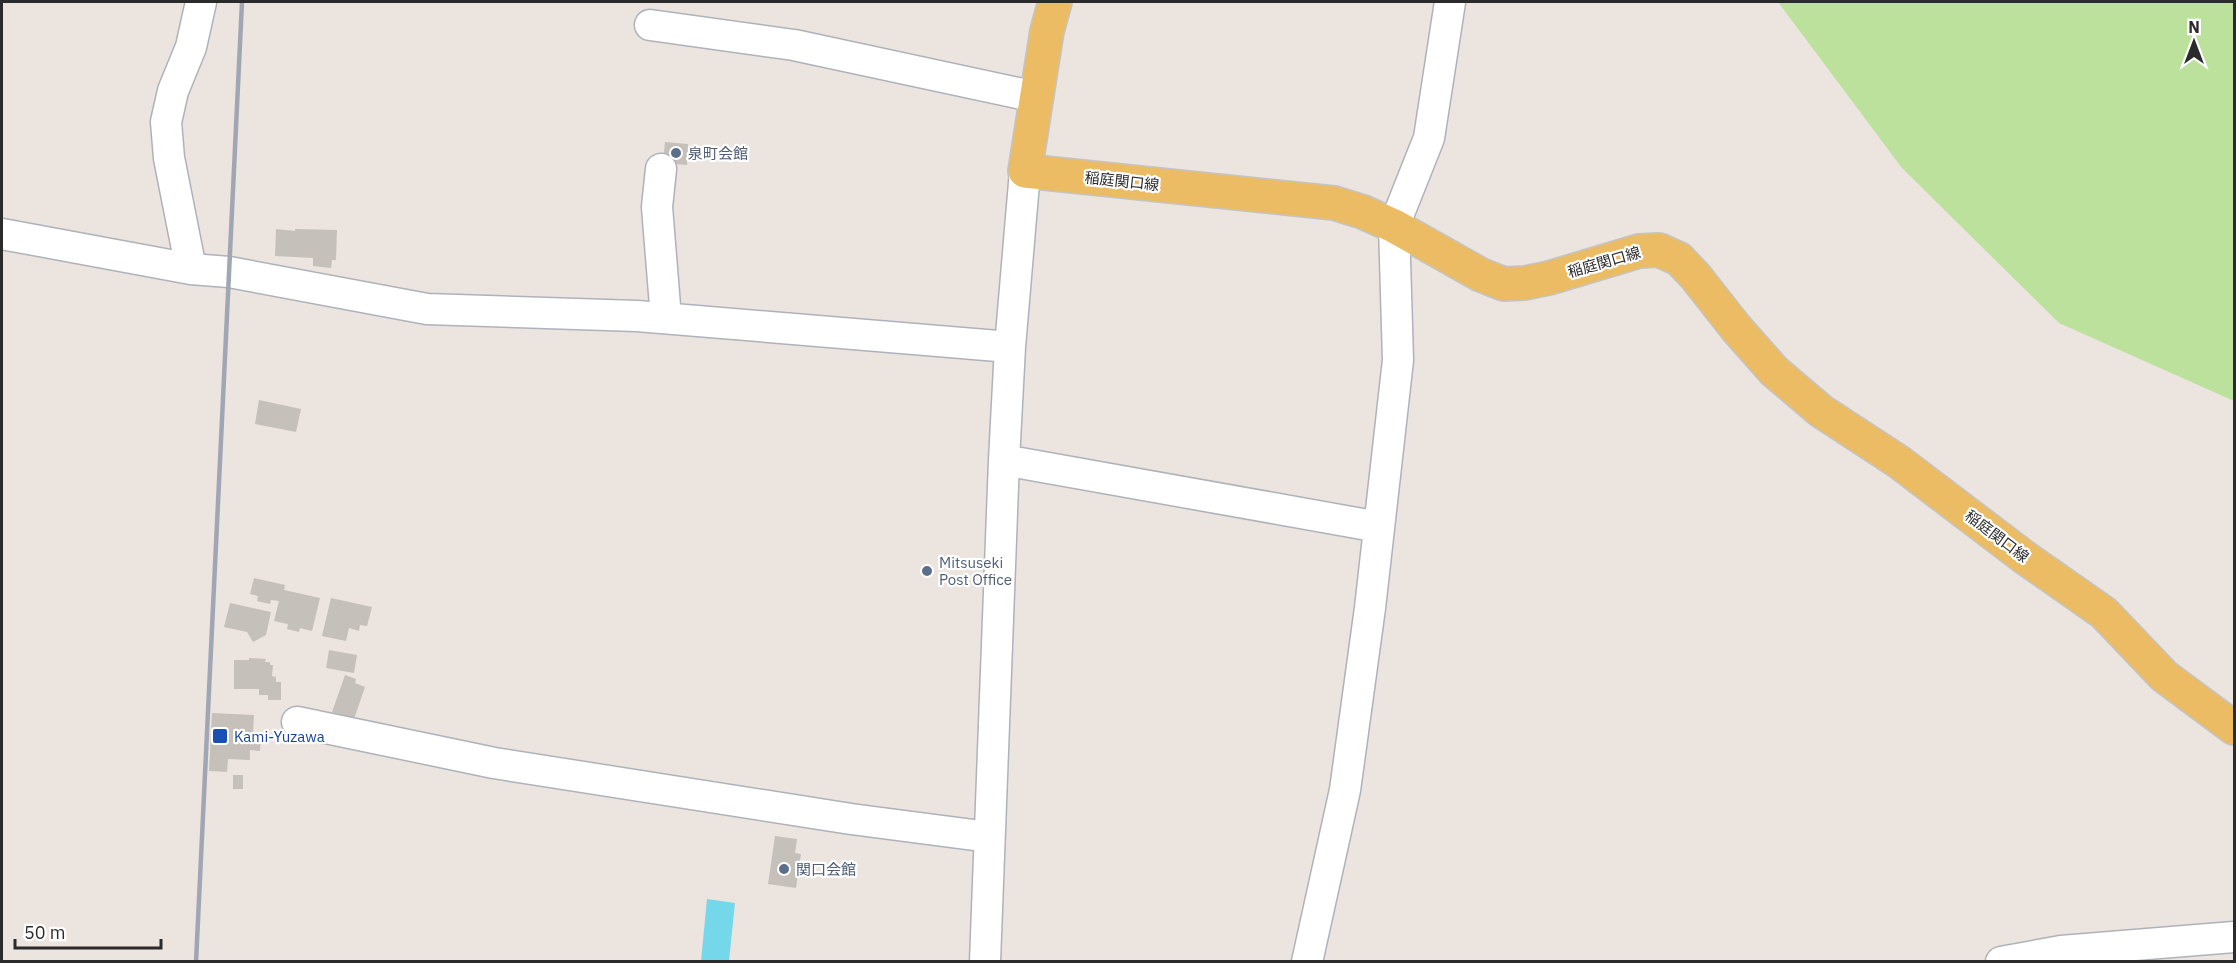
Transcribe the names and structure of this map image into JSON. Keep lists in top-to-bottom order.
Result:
{
  "streets": {
    "main road": ["稲庭関口線"]
  },
  "places": {
    "other": ["泉町会館", "Mitsuseki Post Office", "関口会館"],
    "transit": ["Kami-Yuzawa"]
  },
  "scale_bar": "50 m",
  "north": "top"
}
